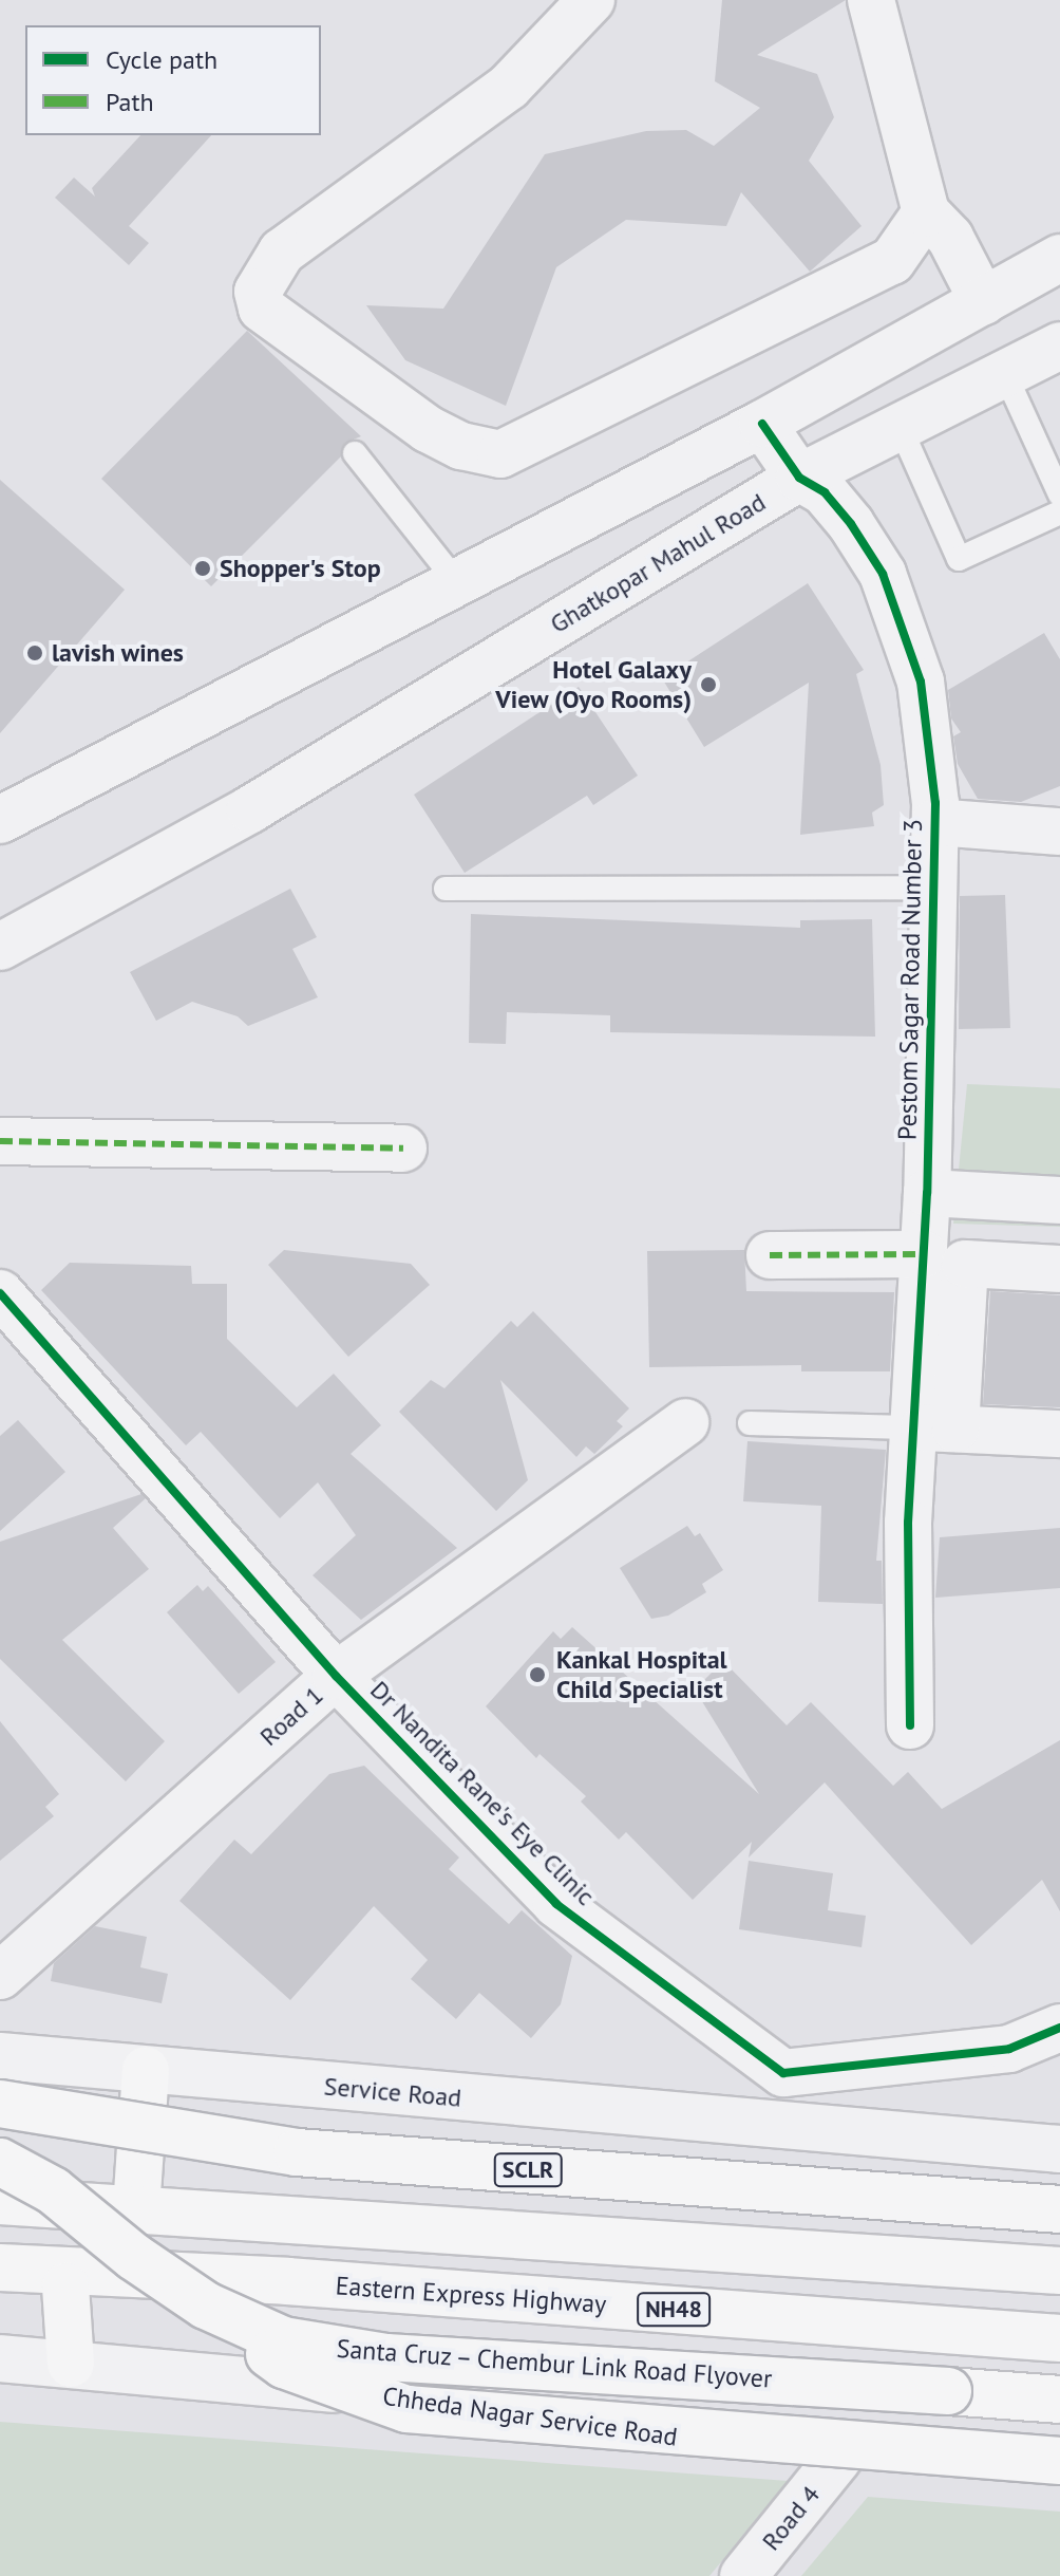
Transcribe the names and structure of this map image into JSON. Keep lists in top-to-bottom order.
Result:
{
  "streets": {
    "highway": [
      "SCLR",
      "Eastern Express Highway",
      "NH48",
      "Santa Cruz – Chembur Link Road Flyover"
    ],
    "street": [
      "Ghatkopar Mahul Road",
      "Pestom Sagar Road Number 3",
      "Road 1",
      "Dr Nandita Rane's Eye Clinic",
      "Service Road",
      "Chheda Nagar Service Road",
      "Road 4"
    ]
  },
  "crossings": [
    ["Ghatkopar Mahul Road", "Pestom Sagar Road Number 3"],
    ["Road 1", "Dr Nandita Rane's Eye Clinic"],
    ["Eastern Express Highway", "NH48"],
    ["Chheda Nagar Service Road", "Road 4"]
  ],
  "places": [
    "Shopper's Stop",
    "lavish wines",
    "Hotel Galaxy View (Oyo Rooms)",
    "Kankal Hospital Child Specialist"
  ],
  "legend": ["Cycle path", "Path"]
}
